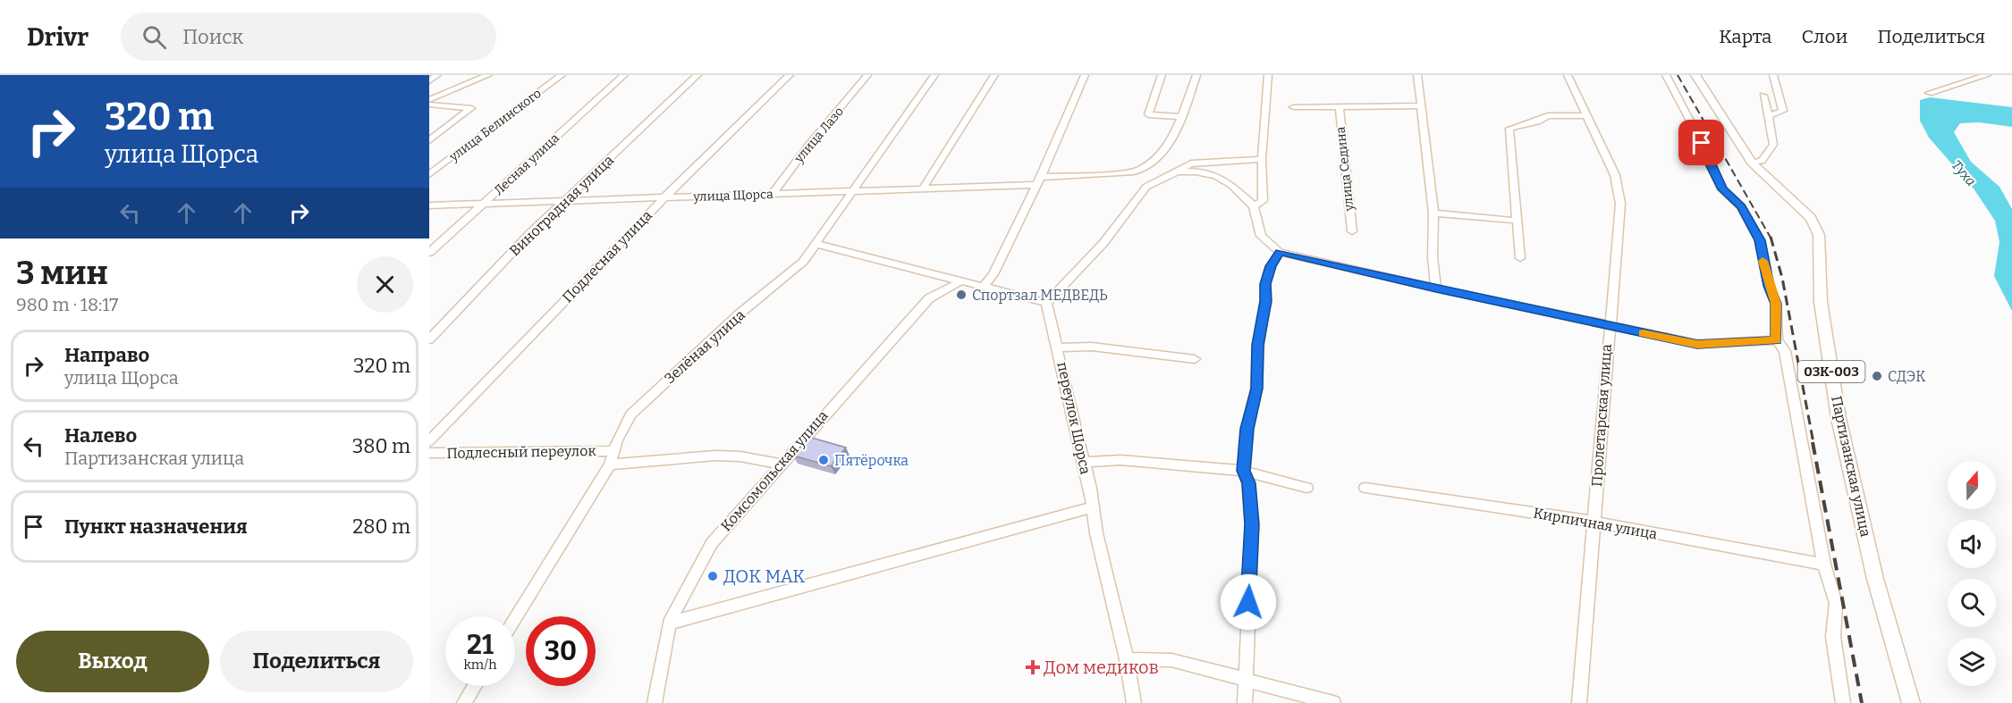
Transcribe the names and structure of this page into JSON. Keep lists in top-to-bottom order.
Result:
{
  "streets": {
    "main road": ["03К-003", "Партизанская улица"],
    "street": [
      "улица Белинского",
      "улица Лазо",
      "Лесная улица",
      "улица Седина",
      "улица Щорса",
      "Виноградная улица",
      "Подлесная улица",
      "Зелёная улица",
      "Пролетарская улица",
      "переулок Щорса",
      "Подлесный переулок",
      "Комсомольская улица",
      "Кирпичная улица"
    ]
  },
  "crossings": [
    ["улица Лазо", "улица Щорса"],
    ["Лесная улица", "улица Щорса"],
    ["улица Щорса", "Виноградная улица"],
    ["улица Щорса", "Подлесная улица"],
    ["улица Щорса", "Зелёная улица"],
    ["Зелёная улица", "Подлесный переулок"],
    ["Пролетарская улица", "Кирпичная улица"]
  ],
  "water": ["Туха"],
  "places": {
    "other": [
      "Спортзал МЕДВЕДЬ",
      "СДЭК",
      "Пятёрочка",
      "ДОК МАК"
    ],
    "health": ["Дом медиков"]
  },
  "north": "top",
  "page": {
    "header": "Drivr",
    "search": "Поиск",
    "nav": ["Карта", "Слои", "Поделиться"],
    "turn": ["320 m", "улица Щорса"],
    "heading": ["3 мин", "980 m · 18:17"],
    "list": [
      {
        "name": "Направо",
        "note": "улица Щорса",
        "value": "320 m"
      },
      {
        "name": "Налево",
        "note": "Партизанская улица",
        "value": "380 m"
      },
      {
        "name": "Пункт назначения",
        "value": "280 m"
      }
    ],
    "speed": "21 km/h",
    "limit": "30",
    "buttons": ["Выход", "Поделиться"]
  }
}
